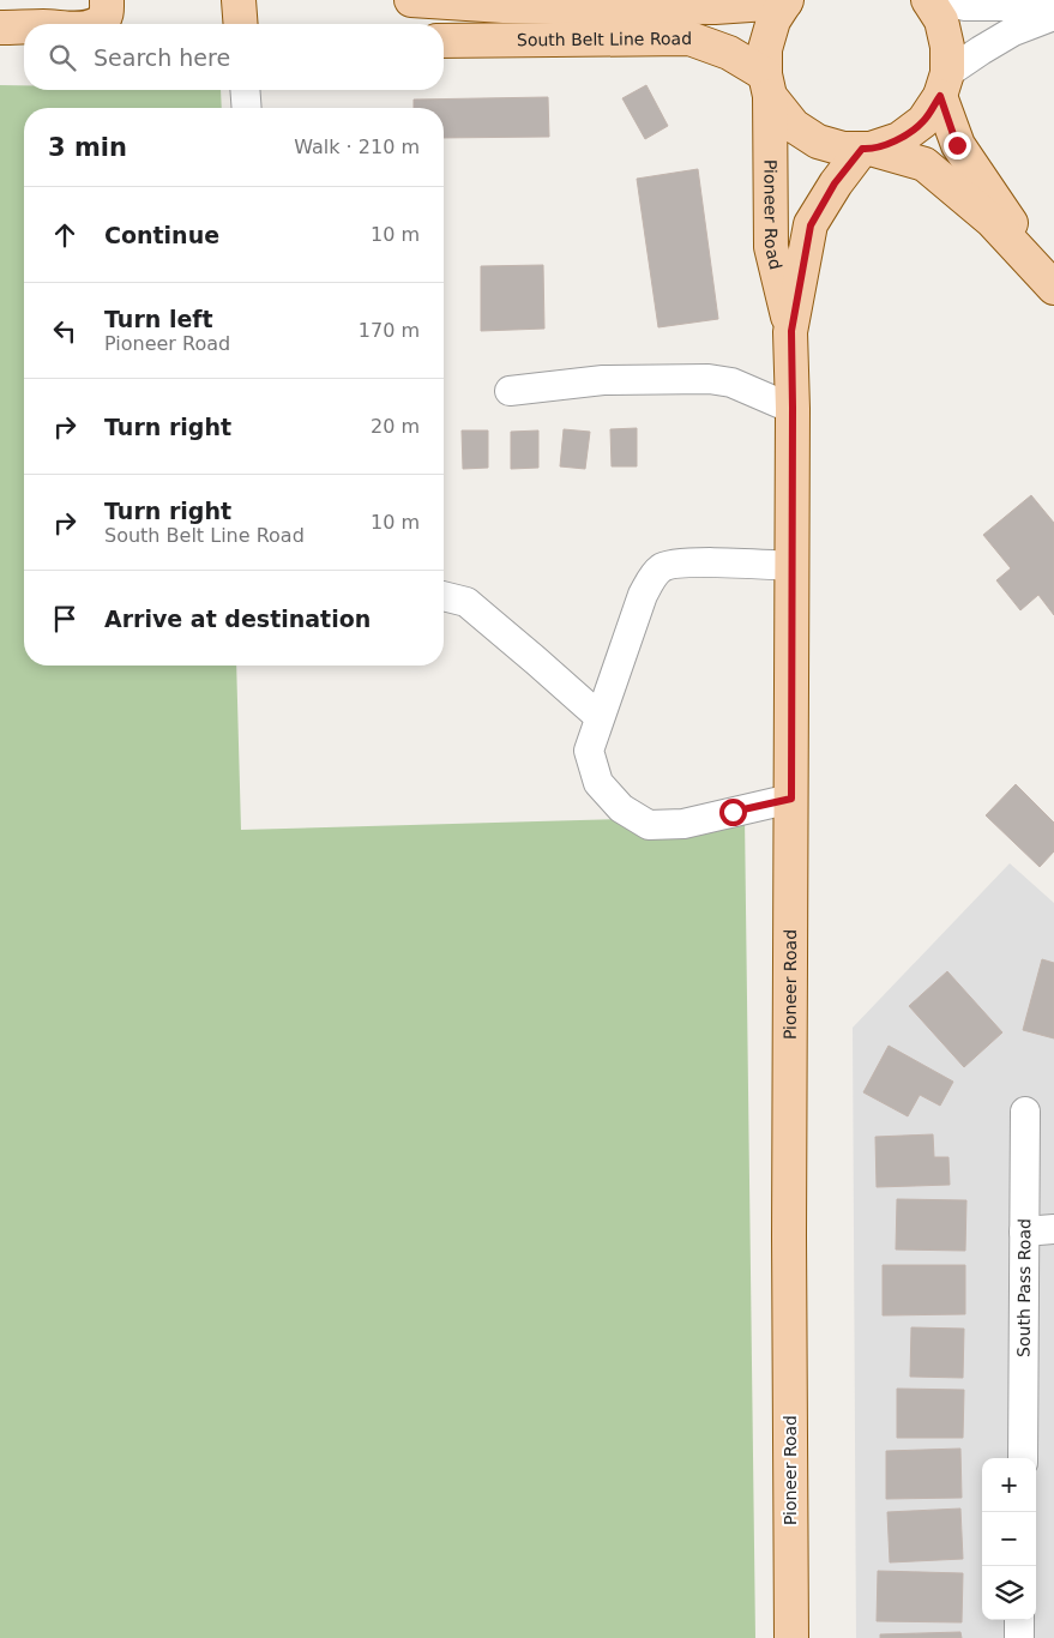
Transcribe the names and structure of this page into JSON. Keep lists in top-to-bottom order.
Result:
{
  "streets": {
    "main road": ["South Belt Line Road", "Pioneer Road"],
    "street": ["South Pass Road"]
  },
  "crossings": [
    ["South Belt Line Road", "Pioneer Road"]
  ],
  "page": {
    "search": "Search here",
    "heading": ["3 min", "Walk · 210 m"],
    "list": [
      ["Continue", "10 m"],
      ["Turn left", "Pioneer Road", "170 m"],
      ["Turn right", "20 m"],
      ["Turn right", "South Belt Line Road", "10 m"],
      "Arrive at destination"
    ],
    "map_buttons": ["+", "−"]
  }
}
